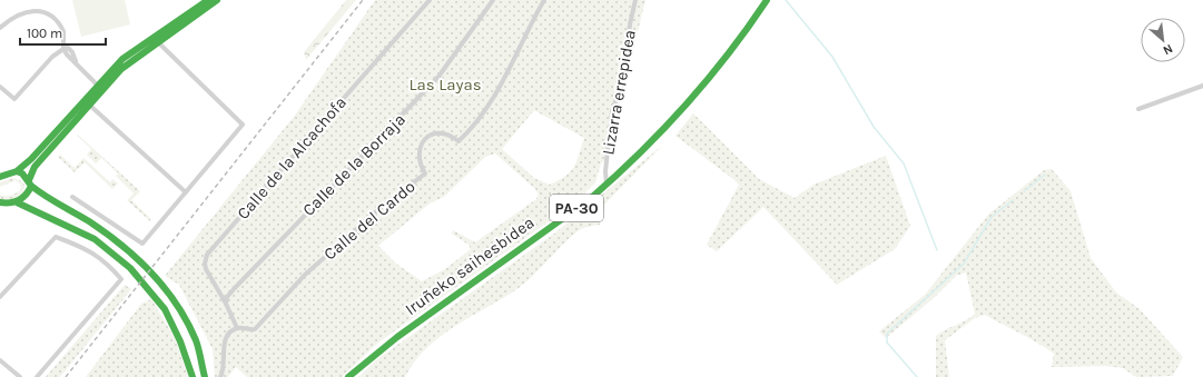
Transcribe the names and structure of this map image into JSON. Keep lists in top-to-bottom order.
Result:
{
  "streets": {
    "main road": ["PA-30", "Iruñeko saihesbidea"],
    "street": [
      "Lizarra errepidea",
      "Calle de la Alcachofa",
      "Calle de la Borraja",
      "Calle del Cardo"
    ]
  },
  "crossings": [
    ["Lizarra errepidea", "Iruñeko saihesbidea"],
    ["Calle de la Alcachofa", "Calle de la Borraja"],
    ["Calle de la Alcachofa", "Calle del Cardo"]
  ],
  "parks": ["Las Layas"],
  "scale_bar": "100 m",
  "north": "bottom right"
}
